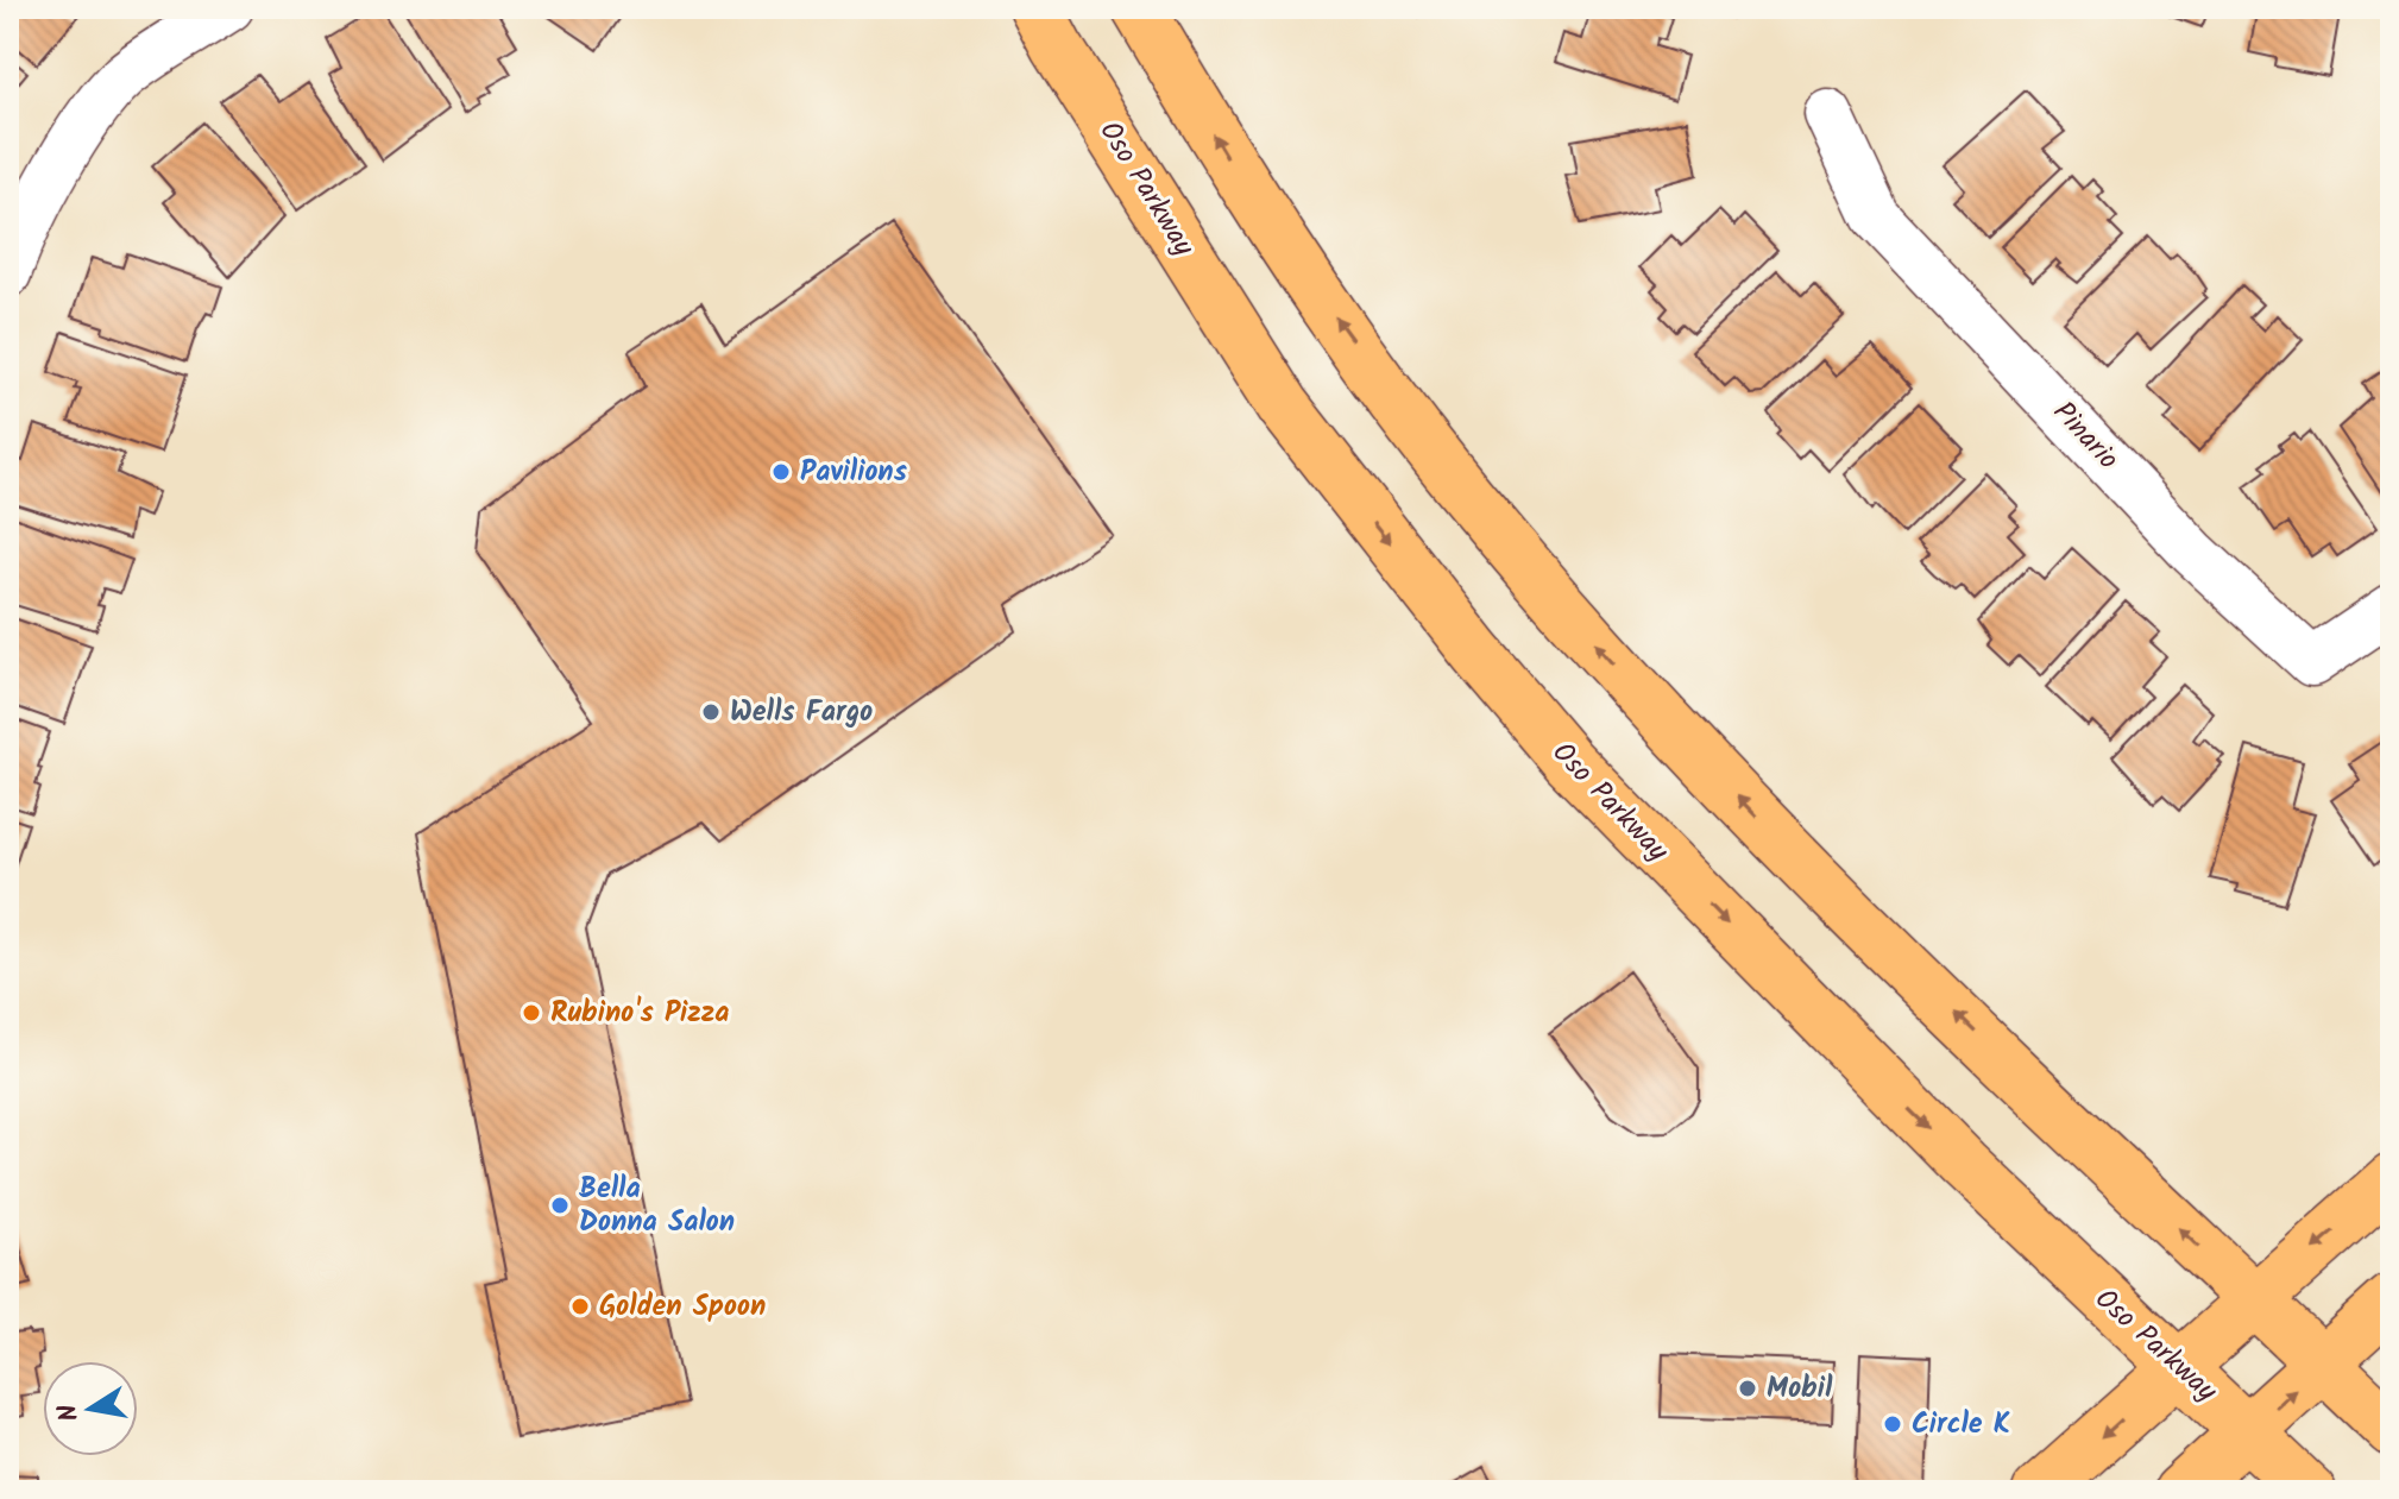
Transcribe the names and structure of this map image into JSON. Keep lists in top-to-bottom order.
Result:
{
  "streets": {
    "main road": ["Oso Parkway"],
    "street": ["Pinario"]
  },
  "places": [
    "Pavilions",
    "Wells Fargo",
    "Rubino's Pizza",
    "Bella Donna Salon",
    "Golden Spoon",
    "Mobil",
    "Circle K"
  ],
  "north": "left"
}
